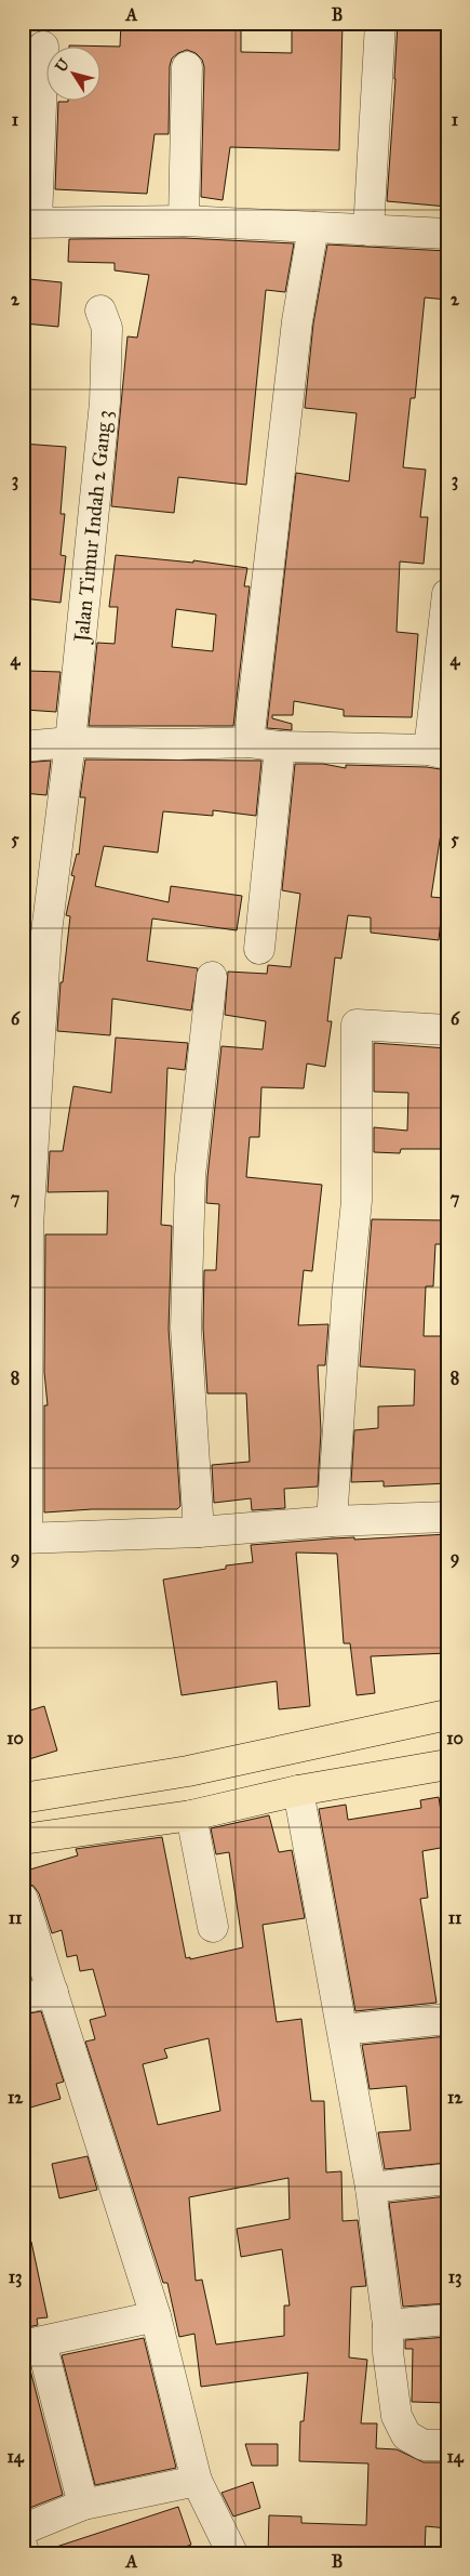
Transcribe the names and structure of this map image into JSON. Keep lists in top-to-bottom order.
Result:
{
  "streets": {
    "street": ["Jalan Timur Indah 2 Gang 3"]
  },
  "north": "top left",
  "grid": {
    "columns": ["A", "B"],
    "rows": [
      "1",
      "2",
      "3",
      "4",
      "5",
      "6",
      "7",
      "8",
      "9",
      "10",
      "11",
      "12",
      "13",
      "14"
    ]
  }
}
